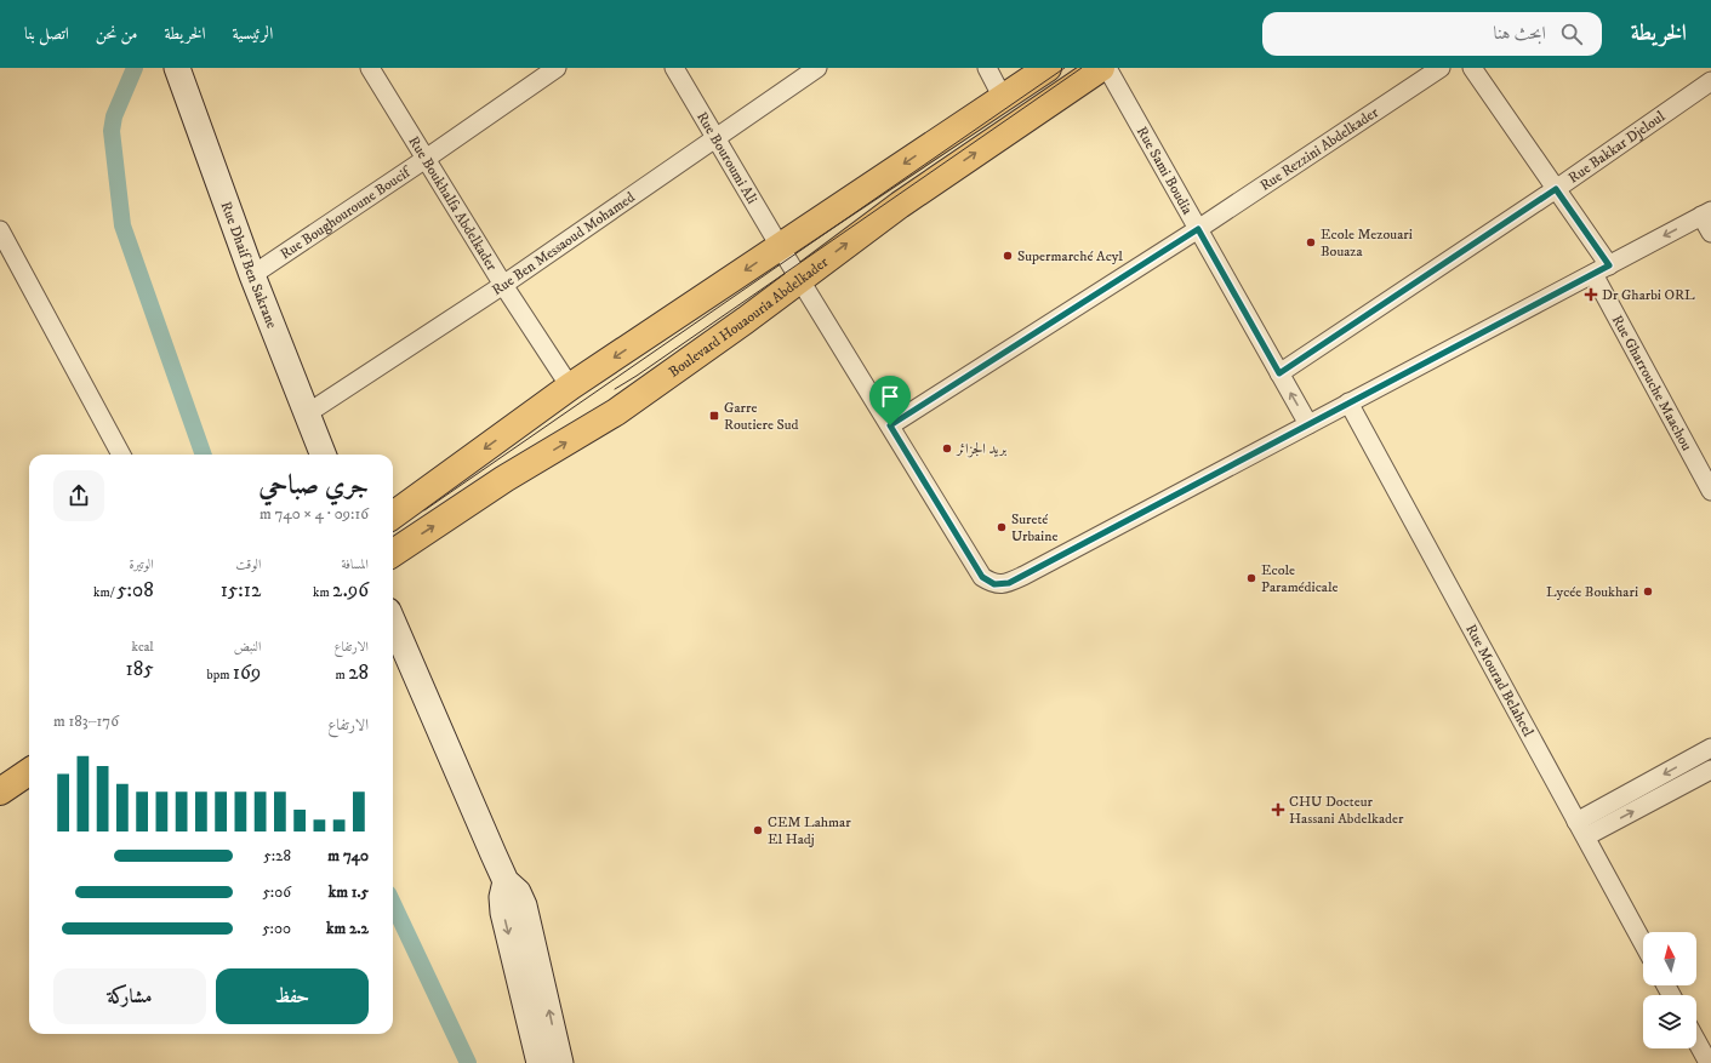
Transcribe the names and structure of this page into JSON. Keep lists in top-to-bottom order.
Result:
{
  "streets": {
    "main road": ["Rue Dhaif Ben Sakrane", "Boulevard Houaouria Abdelkader"],
    "street": [
      "Rue Bakkar Djeloul",
      "Rue Rezzini Abdelkader",
      "Rue Bouroumi Ali",
      "Rue Sami Boudia",
      "Rue Boukhalfa Abdelkader",
      "Rue Boughouroune Boucif",
      "Rue Ben Messaoud Mohamed",
      "Rue Gharrouche Maachou",
      "Rue Mourad Belahcel"
    ]
  },
  "crossings": [
    ["Rue Bakkar Djeloul", "Rue Sami Boudia"],
    ["Rue Bakkar Djeloul", "Rue Gharrouche Maachou"],
    ["Rue Rezzini Abdelkader", "Rue Bouroumi Ali"],
    ["Rue Rezzini Abdelkader", "Rue Sami Boudia"],
    ["Rue Bouroumi Ali", "Rue Sami Boudia"],
    ["Rue Bouroumi Ali", "Rue Ben Messaoud Mohamed"],
    ["Rue Bouroumi Ali", "Boulevard Houaouria Abdelkader"],
    ["Rue Bouroumi Ali", "Rue Gharrouche Maachou"],
    ["Rue Bouroumi Ali", "Rue Mourad Belahcel"],
    ["Rue Boukhalfa Abdelkader", "Rue Boughouroune Boucif"],
    ["Rue Boukhalfa Abdelkader", "Rue Ben Messaoud Mohamed"],
    ["Rue Boughouroune Boucif", "Rue Dhaif Ben Sakrane"],
    ["Rue Ben Messaoud Mohamed", "Rue Dhaif Ben Sakrane"]
  ],
  "places": {
    "other": [
      "Ecole Mezouari Bouaza",
      "Supermarché Acyl",
      "بريد الجزائر",
      "Sureté Urbaine",
      "Ecole Paramédicale",
      "Lycée Boukhari",
      "CEM Lahmar El Hadj"
    ],
    "health": ["Dr Gharbi ORL", "CHU Docteur Hassani Abdelkader"],
    "transit": ["Garre Routiere Sud"]
  },
  "north": "top",
  "page": {
    "header": "الخريطة",
    "search": "ابحث هنا",
    "nav": [
      "الرئيسية",
      "الخريطة",
      "من نحن",
      "اتصل بنا"
    ],
    "heading": ["جري صباحي", "09:16 · 4 × 740 m"],
    "stats": [
      ["المسافة", "2.96 km"],
      ["الوقت", "15:12"],
      ["الوتيرة", "5:08 /km"],
      ["الارتفاع", "28 m"],
      ["النبض", "169 bpm"],
      ["kcal", "185"]
    ],
    "chart": ["الارتفاع", "176–183 m"],
    "list": [
      {
        "name": "740 m",
        "note": "5:28"
      },
      {
        "name": "1.5 km",
        "note": "5:06"
      },
      {
        "name": "2.2 km",
        "note": "5:00"
      }
    ],
    "buttons": ["حفظ", "مشاركة"]
  }
}
